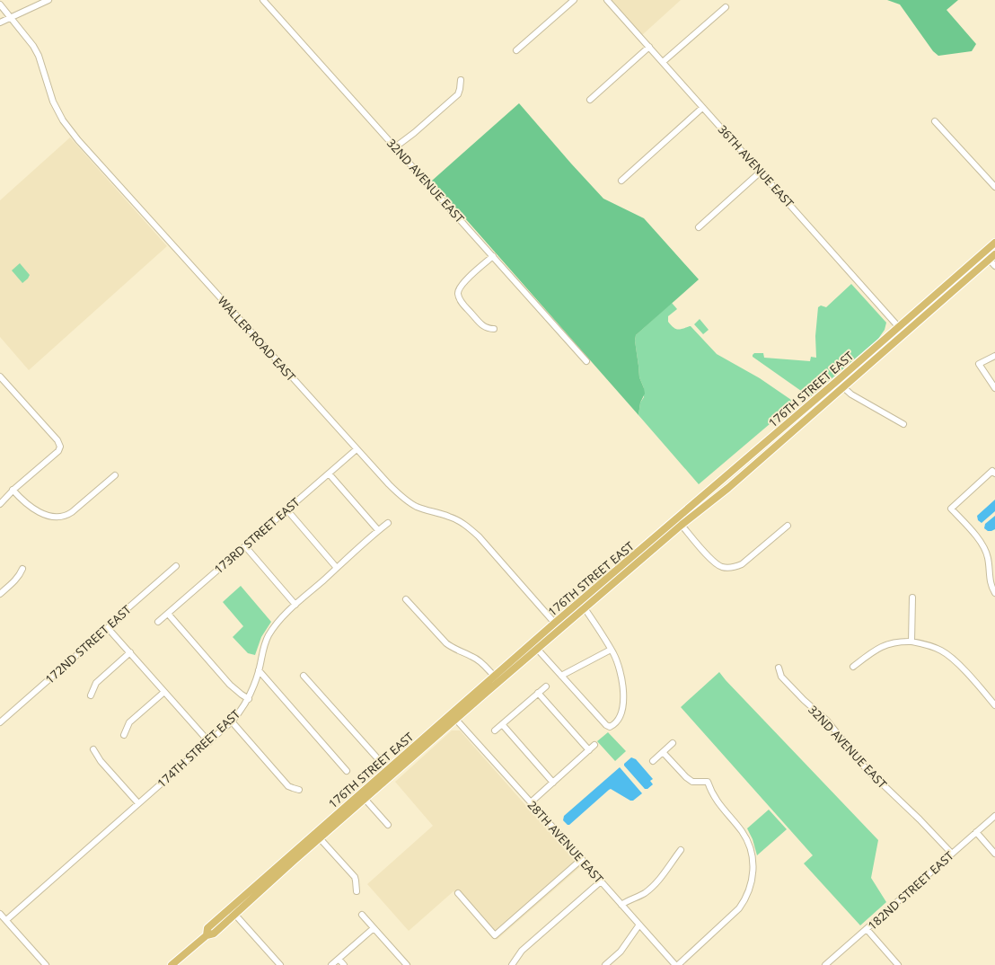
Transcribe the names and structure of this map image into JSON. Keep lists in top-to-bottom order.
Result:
{
  "streets": {
    "main road": ["176TH STREET EAST"],
    "street": [
      "36TH AVENUE EAST",
      "32ND AVENUE EAST",
      "WALLER ROAD EAST",
      "173RD STREET EAST",
      "172ND STREET EAST",
      "174TH STREET EAST",
      "28TH AVENUE EAST",
      "182ND STREET EAST"
    ]
  },
  "crossings": [
    ["36TH AVENUE EAST", "176TH STREET EAST"],
    ["32ND AVENUE EAST", "182ND STREET EAST"],
    ["WALLER ROAD EAST", "176TH STREET EAST"],
    ["WALLER ROAD EAST", "173RD STREET EAST"],
    ["176TH STREET EAST", "28TH AVENUE EAST"]
  ]
}
